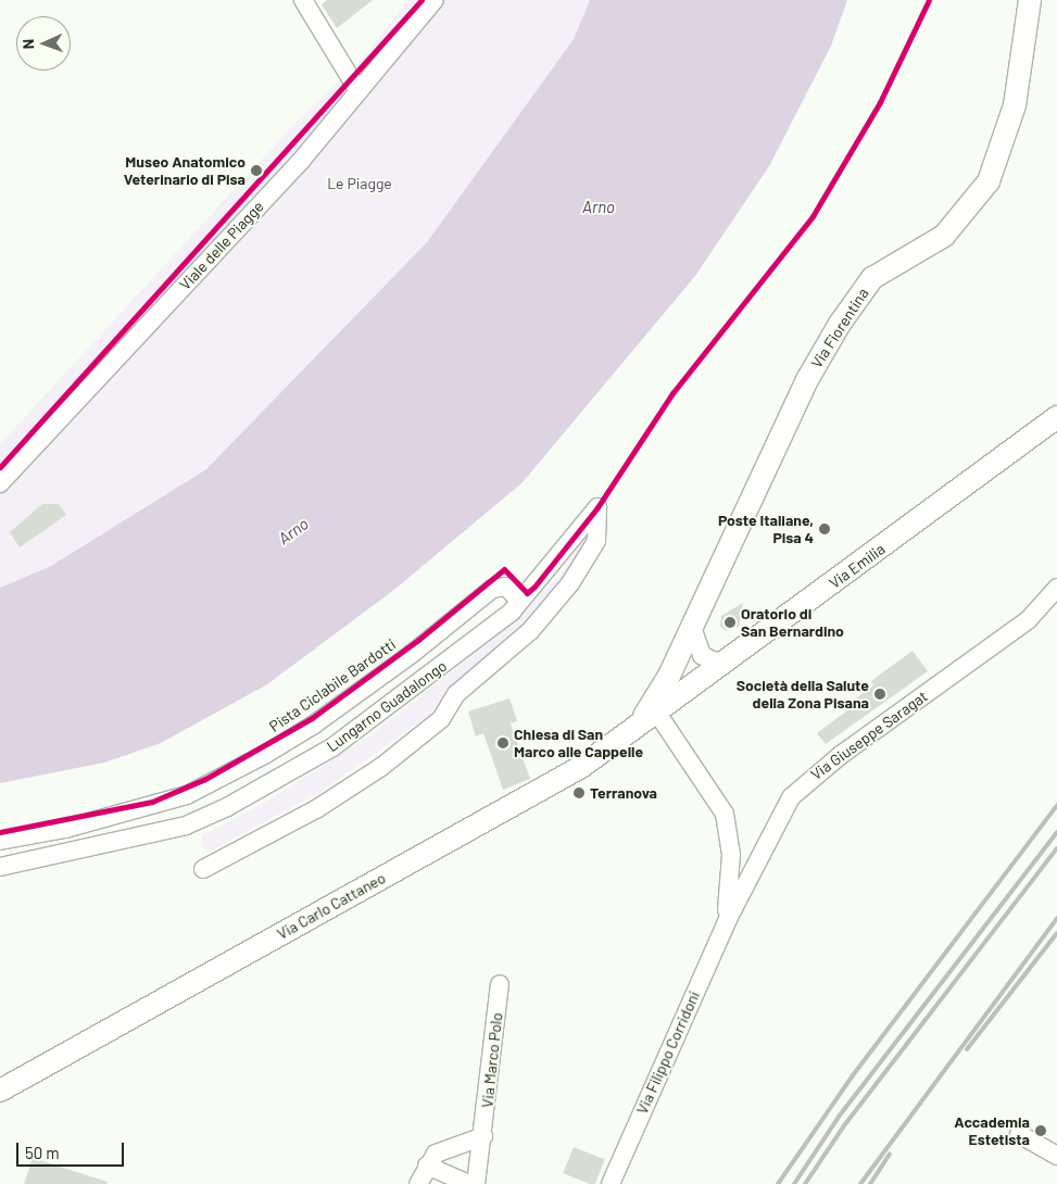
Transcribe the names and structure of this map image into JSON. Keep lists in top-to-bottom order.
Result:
{
  "streets": {
    "main road": ["Via Fiorentina", "Via Emilia", "Via Carlo Cattaneo"],
    "street": [
      "Viale delle Piagge",
      "Lungarno Guadalongo",
      "Via Giuseppe Saragat",
      "Via Filippo Corridoni",
      "Via Marco Polo"
    ],
    "cycle path": ["Pista Ciclabile Bardotti"]
  },
  "crossings": [
    ["Via Fiorentina", "Via Emilia"],
    ["Via Fiorentina", "Via Carlo Cattaneo"],
    ["Via Emilia", "Via Carlo Cattaneo"],
    ["Via Giuseppe Saragat", "Via Filippo Corridoni"]
  ],
  "water": ["Arno"],
  "parks": ["Le Piagge"],
  "places": [
    "Museo Anatomico Veterinario di Pisa",
    "Poste Italiane, Pisa 4",
    "Oratorio di San Bernardino",
    "Società della Salute della Zona Pisana",
    "Chiesa di San Marco alle Cappelle",
    "Terranova",
    "Accademia Estetista"
  ],
  "scale_bar": "50 m",
  "north": "left"
}
